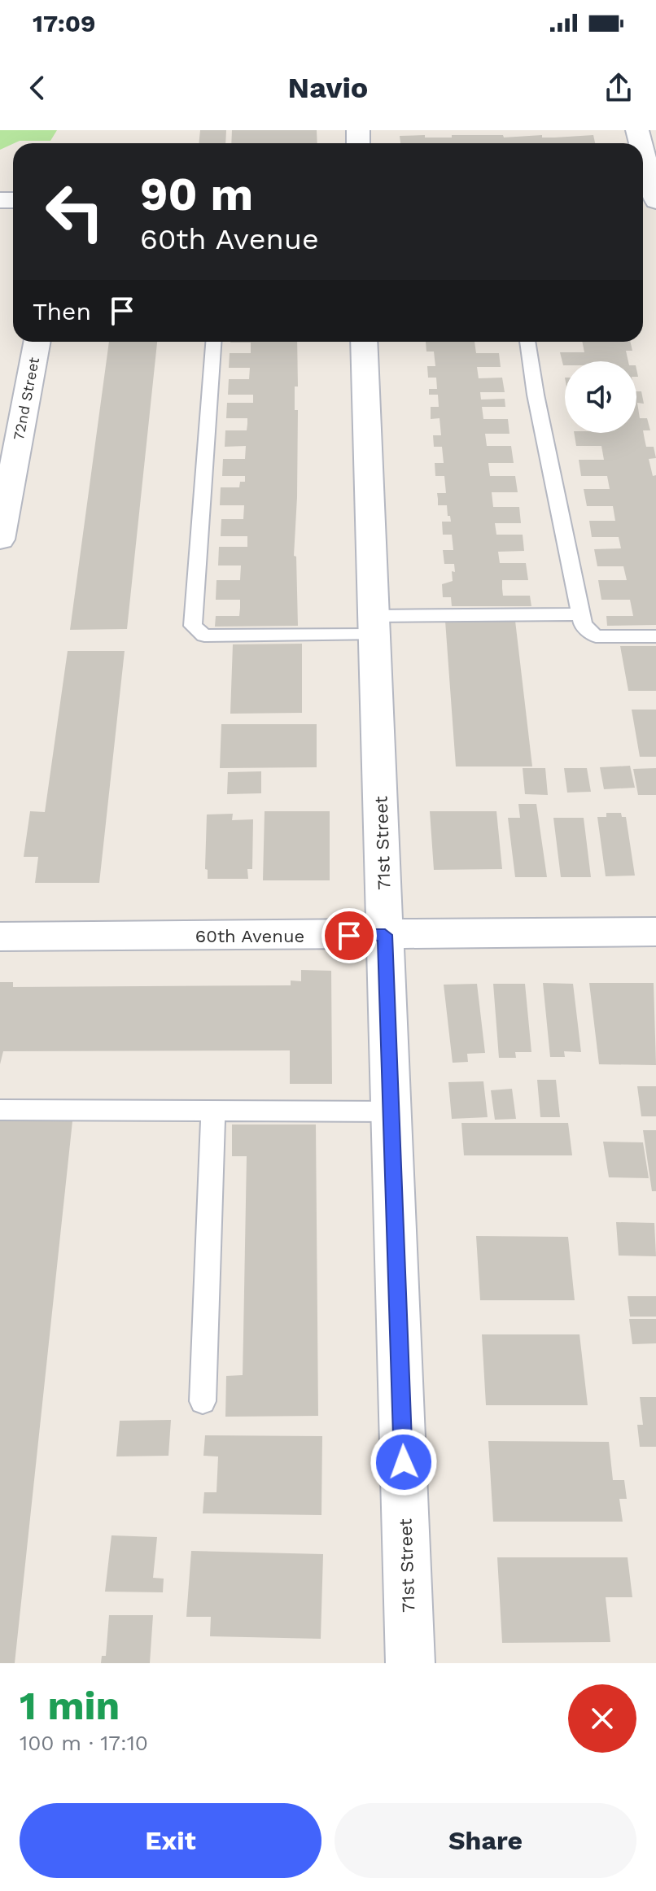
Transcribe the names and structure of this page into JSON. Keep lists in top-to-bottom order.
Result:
{
  "streets": {
    "street": ["72nd Street", "71st Street", "60th Avenue"]
  },
  "crossings": [
    ["71st Street", "60th Avenue"]
  ],
  "page": {
    "status": "17:09",
    "header": "Navio",
    "turn": ["90 m", "60th Avenue"],
    "then": "Then",
    "heading": ["1 min", "100 m · 17:10"],
    "buttons": ["Exit", "Share"]
  }
}
